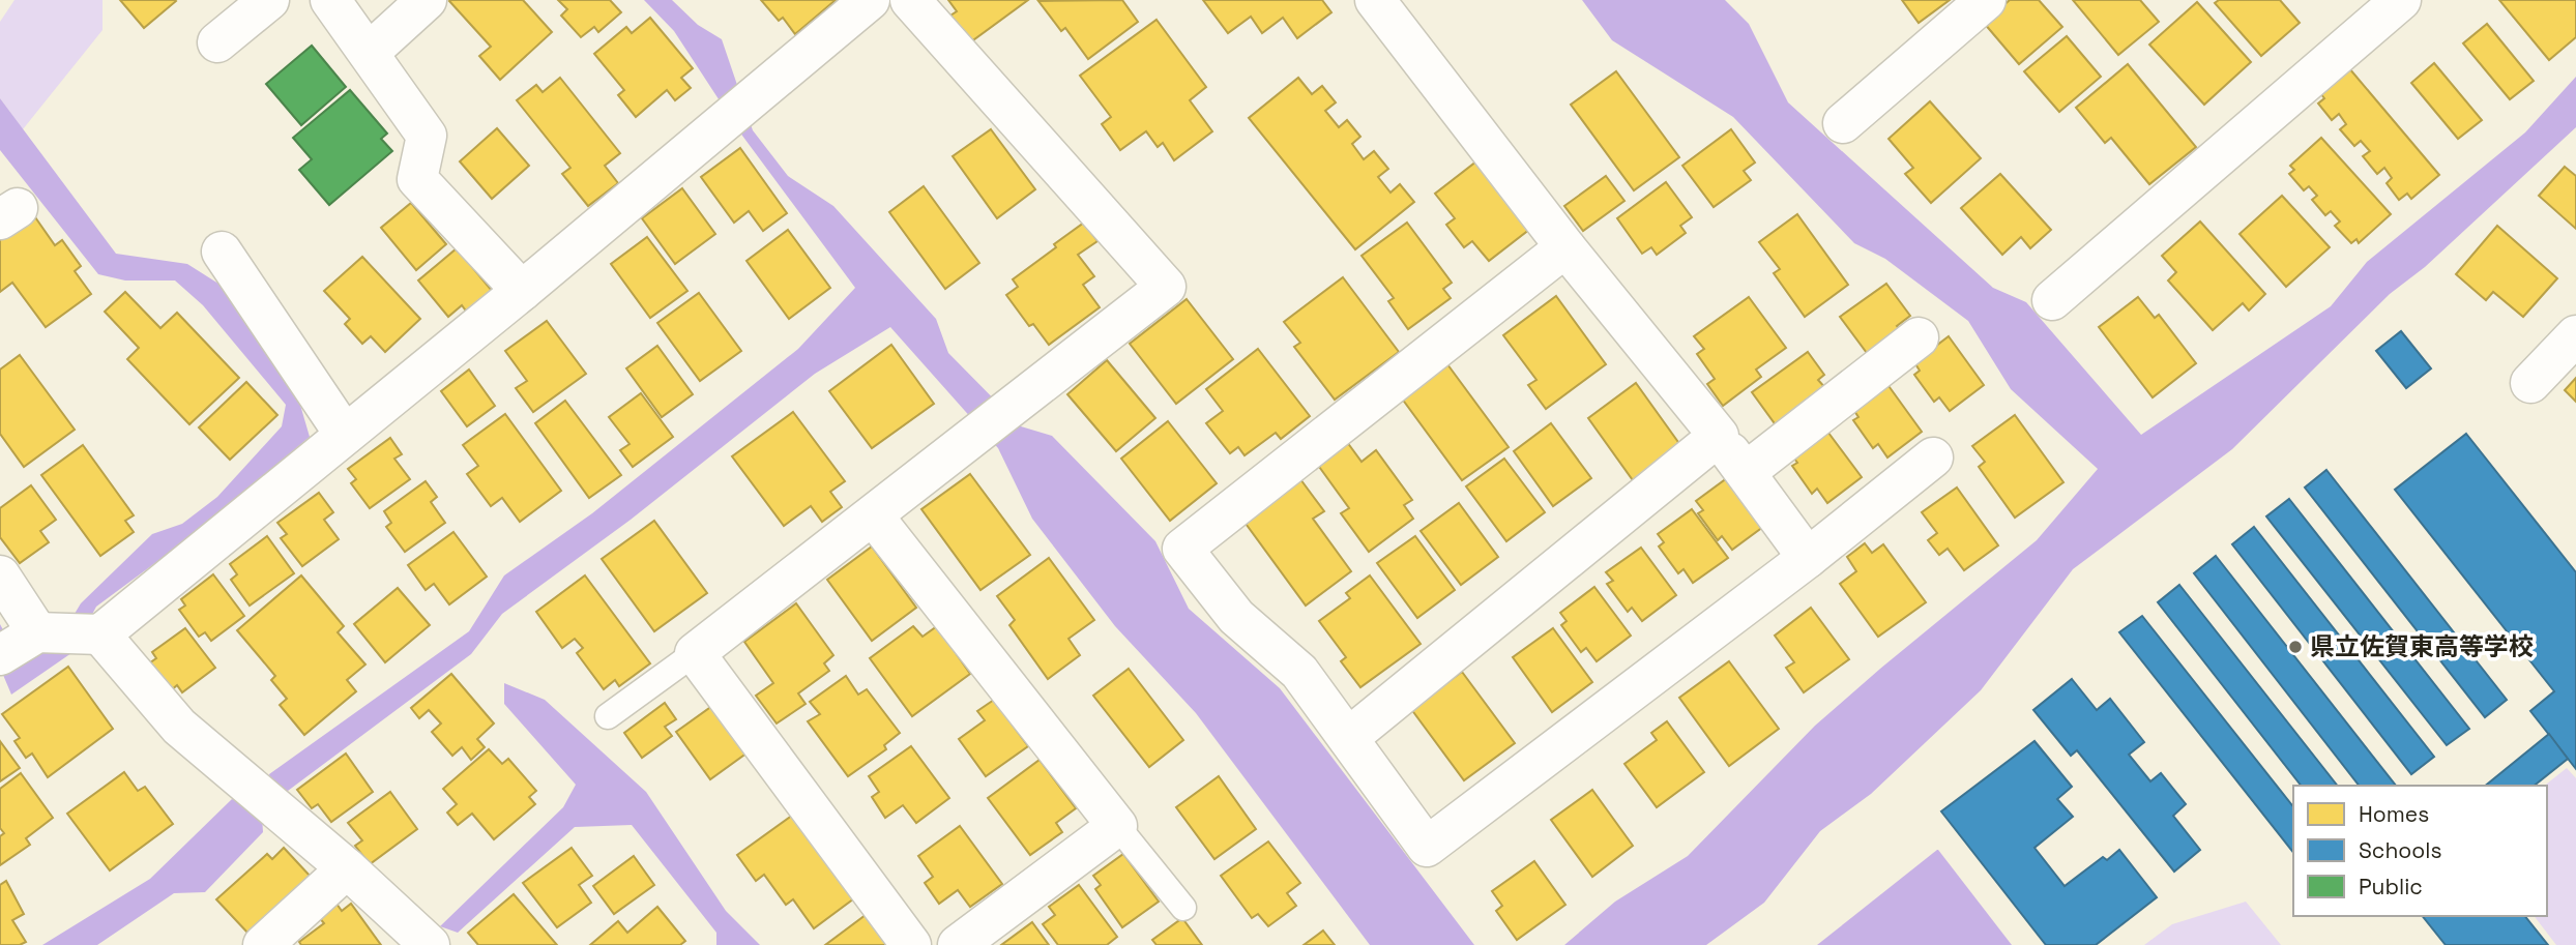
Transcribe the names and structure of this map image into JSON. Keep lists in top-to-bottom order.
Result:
{
  "places": ["県立佐賀東高等学校"],
  "legend": ["Homes", "Schools", "Public"]
}
